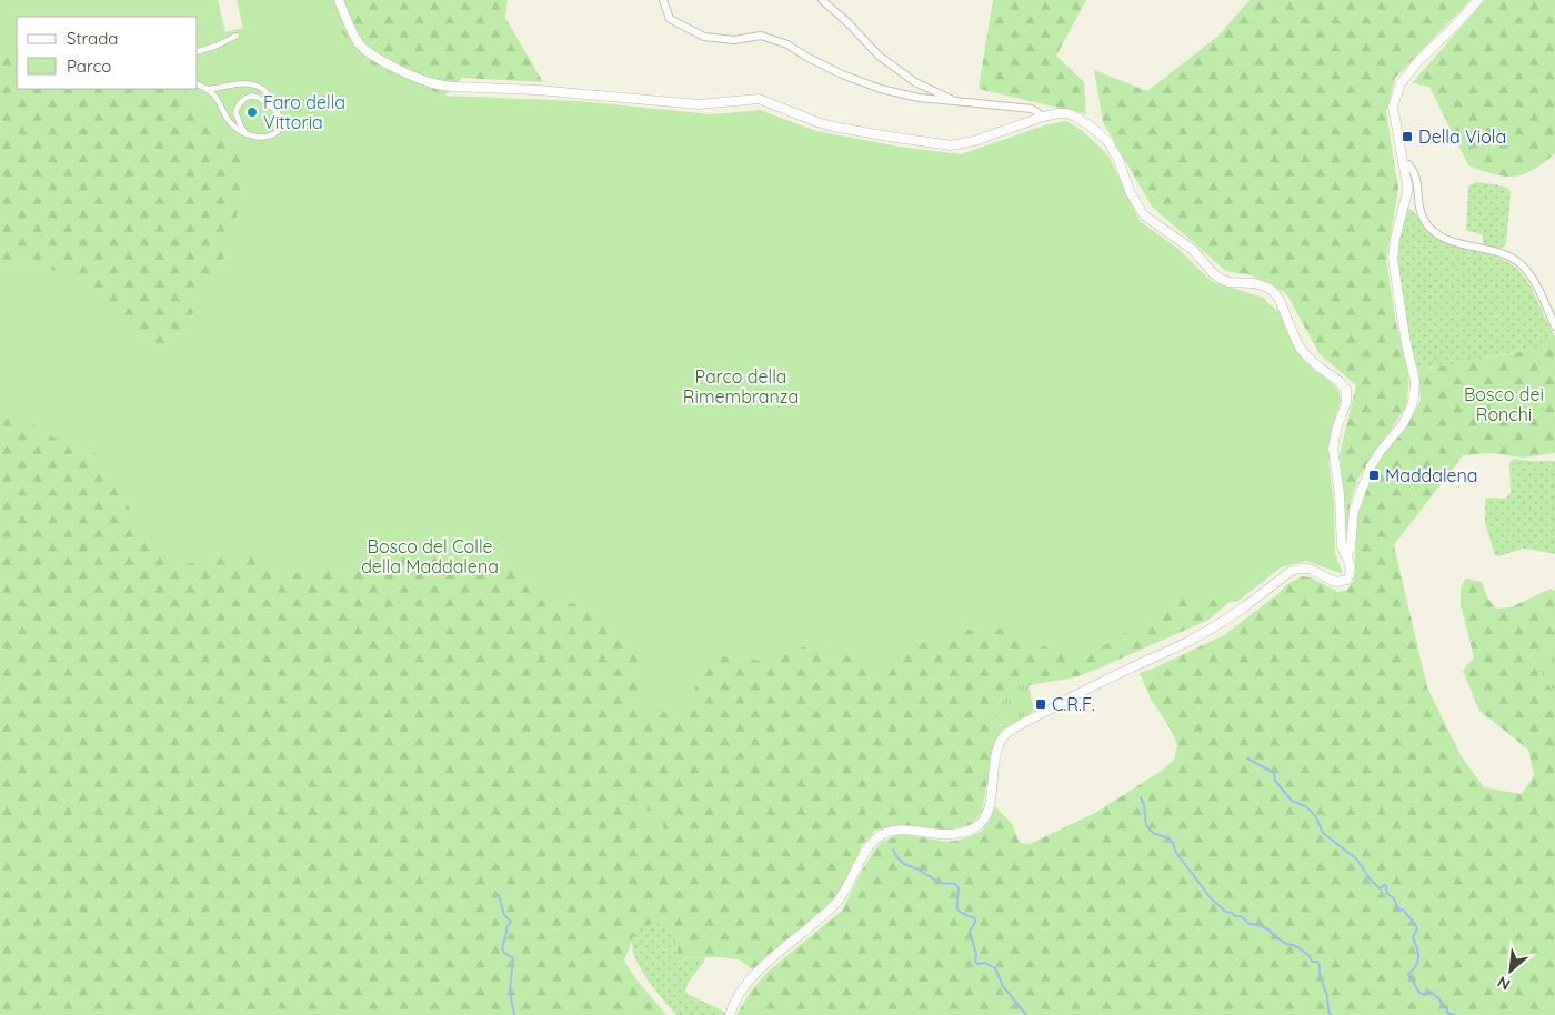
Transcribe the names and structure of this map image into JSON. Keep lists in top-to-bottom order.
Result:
{
  "parks": ["Parco della Rimembranza", "Bosco dei Ronchi", "Bosco del Colle della Maddalena"],
  "places": {
    "other": ["Faro della Vittoria"],
    "transit": ["Della Viola", "Maddalena", "C.R.F."]
  },
  "legend": ["Strada", "Parco"],
  "north": "bottom left"
}
